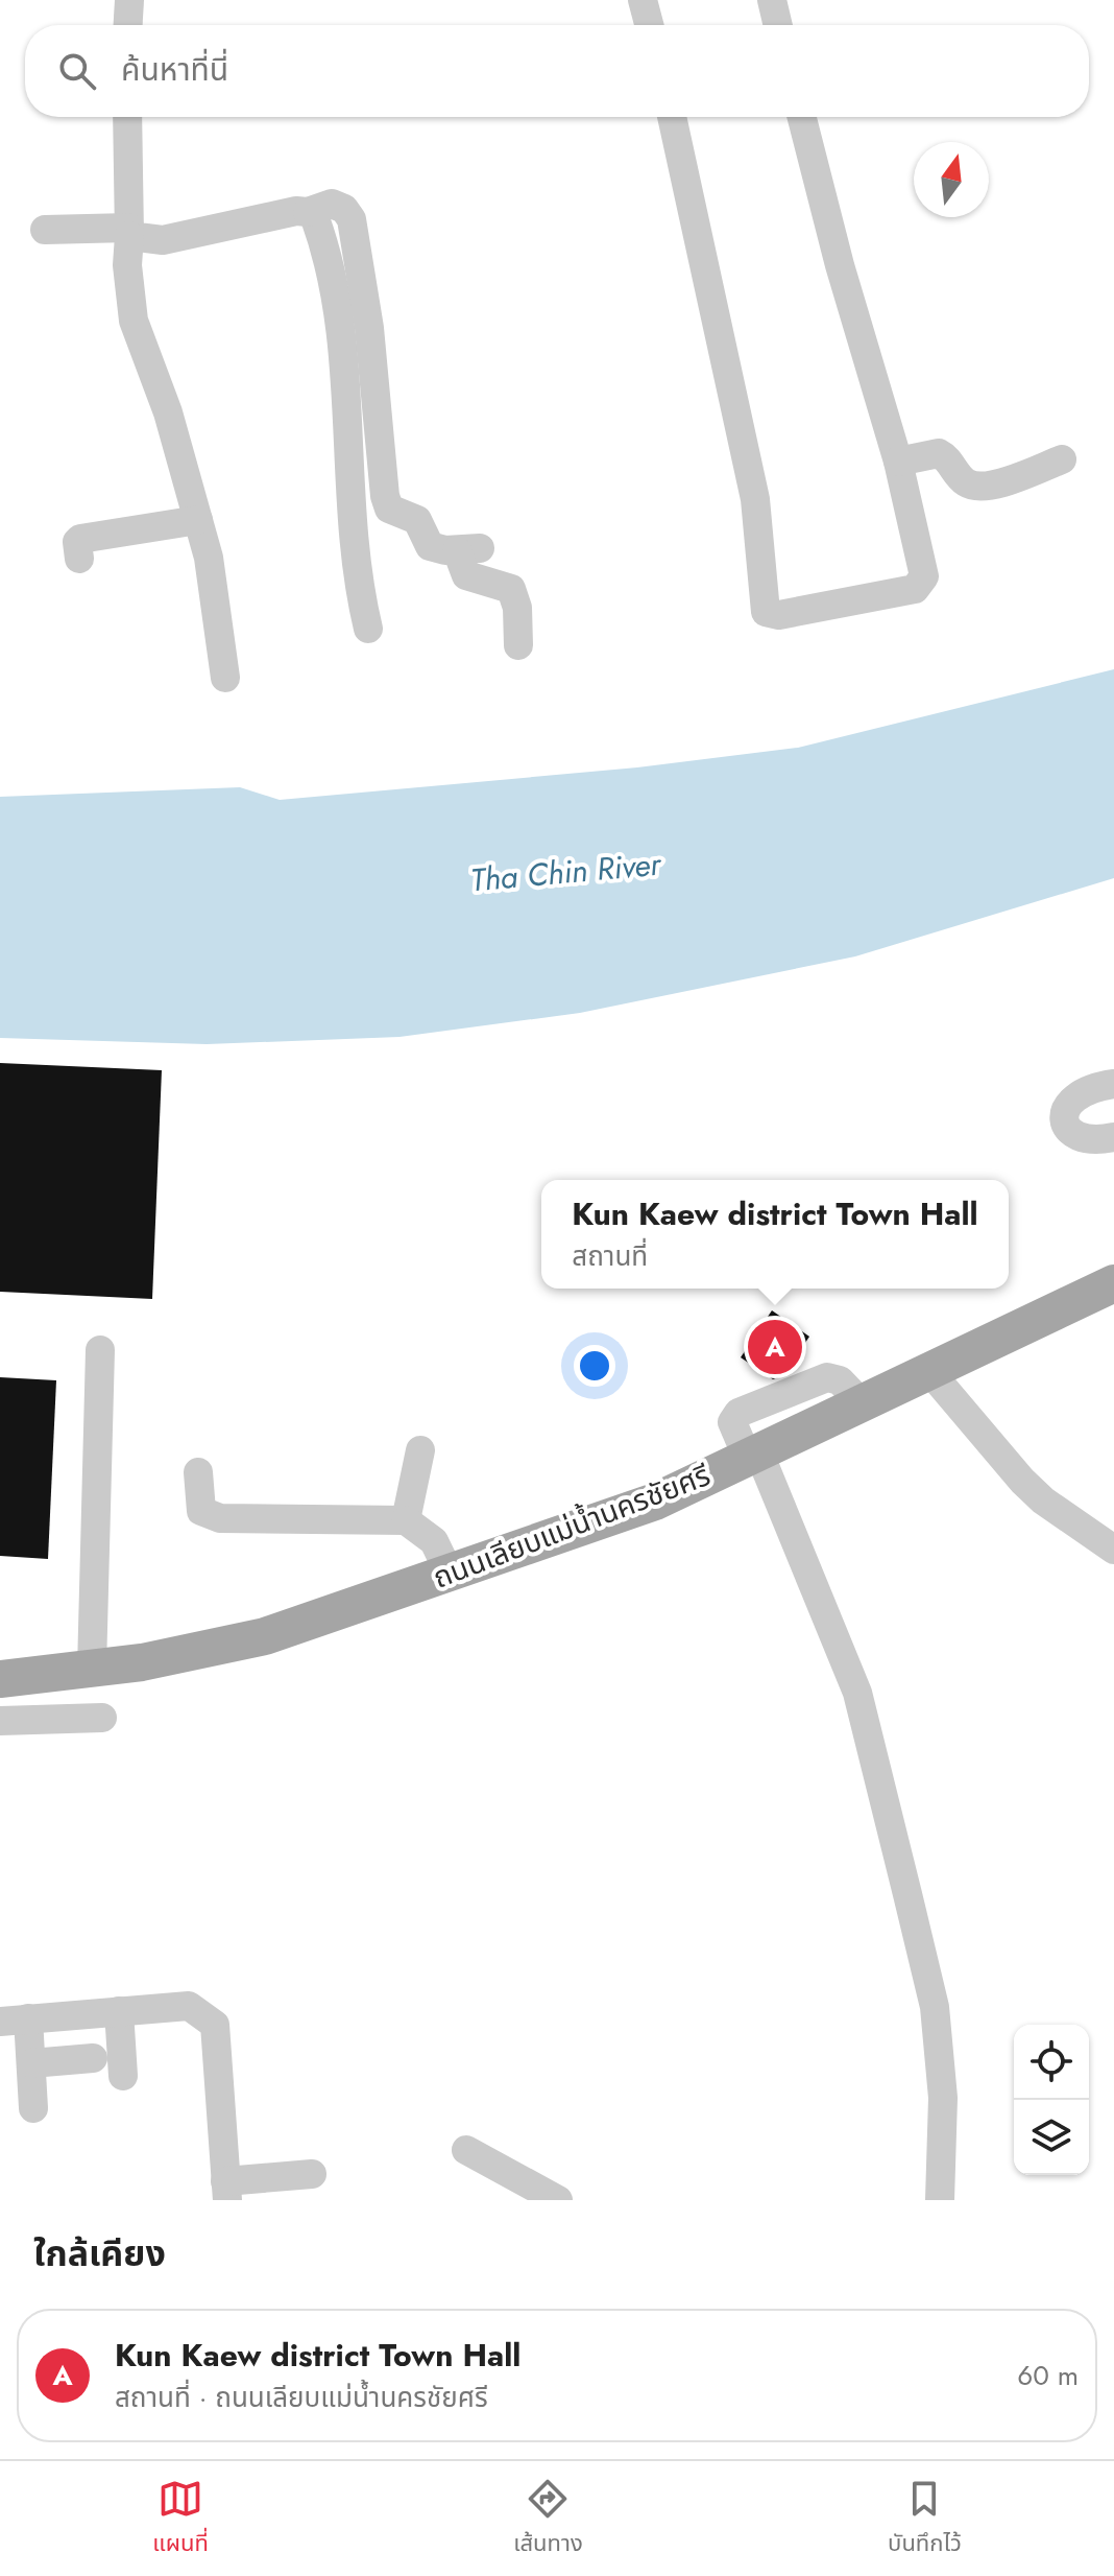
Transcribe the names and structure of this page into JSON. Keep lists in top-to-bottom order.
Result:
{
  "streets": {
    "main road": ["ถนนเลียบแม่น้ำนครชัยศรี"]
  },
  "water": ["Tha Chin River"],
  "north": "top",
  "page": {
    "search": "ค้นหาที่นี่",
    "popup": ["Kun Kaew district Town Hall", "สถานที่"],
    "pins": "A",
    "heading": "ใกล้เคียง",
    "list": [
      {
        "mark": "A",
        "name": "Kun Kaew district Town Hall",
        "note": "สถานที่ · ถนนเลียบแม่น้ำนครชัยศรี",
        "value": "60 m"
      }
    ],
    "nav": ["แผนที่", "เส้นทาง", "บันทึกไว้"]
  }
}
